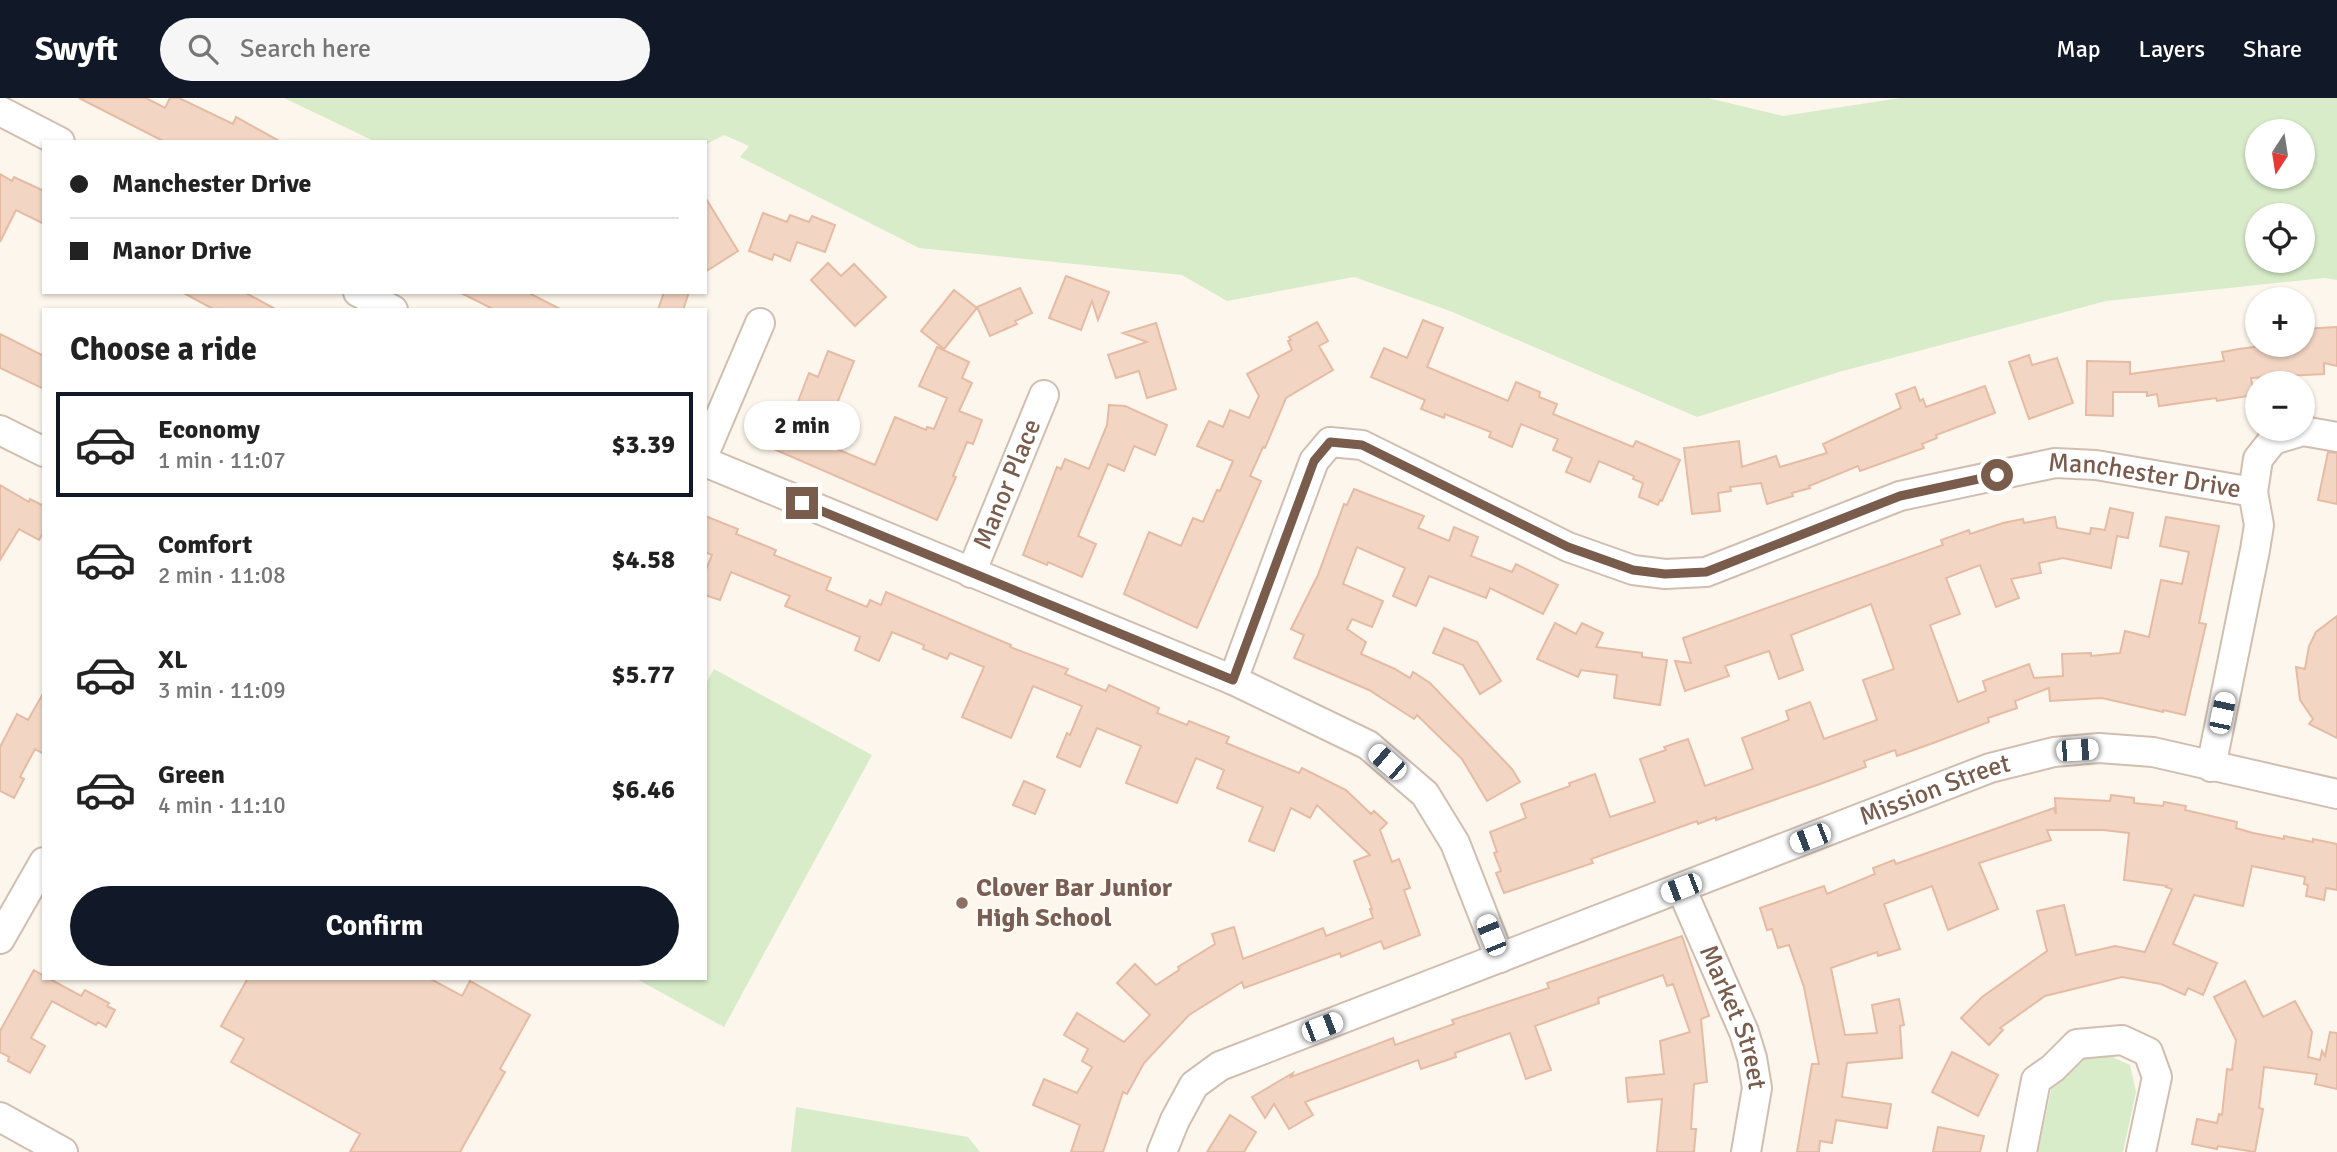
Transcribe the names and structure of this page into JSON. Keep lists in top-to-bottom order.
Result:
{
  "streets": {
    "street": [
      "Manchester Drive",
      "Manor Place",
      "Mission Street",
      "Market Street"
    ]
  },
  "crossings": [
    ["Manchester Drive", "Mission Street"],
    ["Mission Street", "Market Street"]
  ],
  "places": ["Clover Bar Junior High School"],
  "north": "bottom",
  "page": {
    "header": "Swyft",
    "search": "Search here",
    "nav": ["Map", "Layers", "Share"],
    "map_buttons": ["+", "−"],
    "banner": ["Manchester Drive", "Manor Drive"],
    "heading": "Choose a ride",
    "list": [
      {
        "name": "Economy",
        "note": "1 min · 11:07",
        "value": "$3.39"
      },
      {
        "name": "Comfort",
        "note": "2 min · 11:08",
        "value": "$4.58"
      },
      {
        "name": "XL",
        "note": "3 min · 11:09",
        "value": "$5.77"
      },
      {
        "name": "Green",
        "note": "4 min · 11:10",
        "value": "$6.46"
      }
    ],
    "bubble": "2 min",
    "buttons": "Confirm"
  }
}
